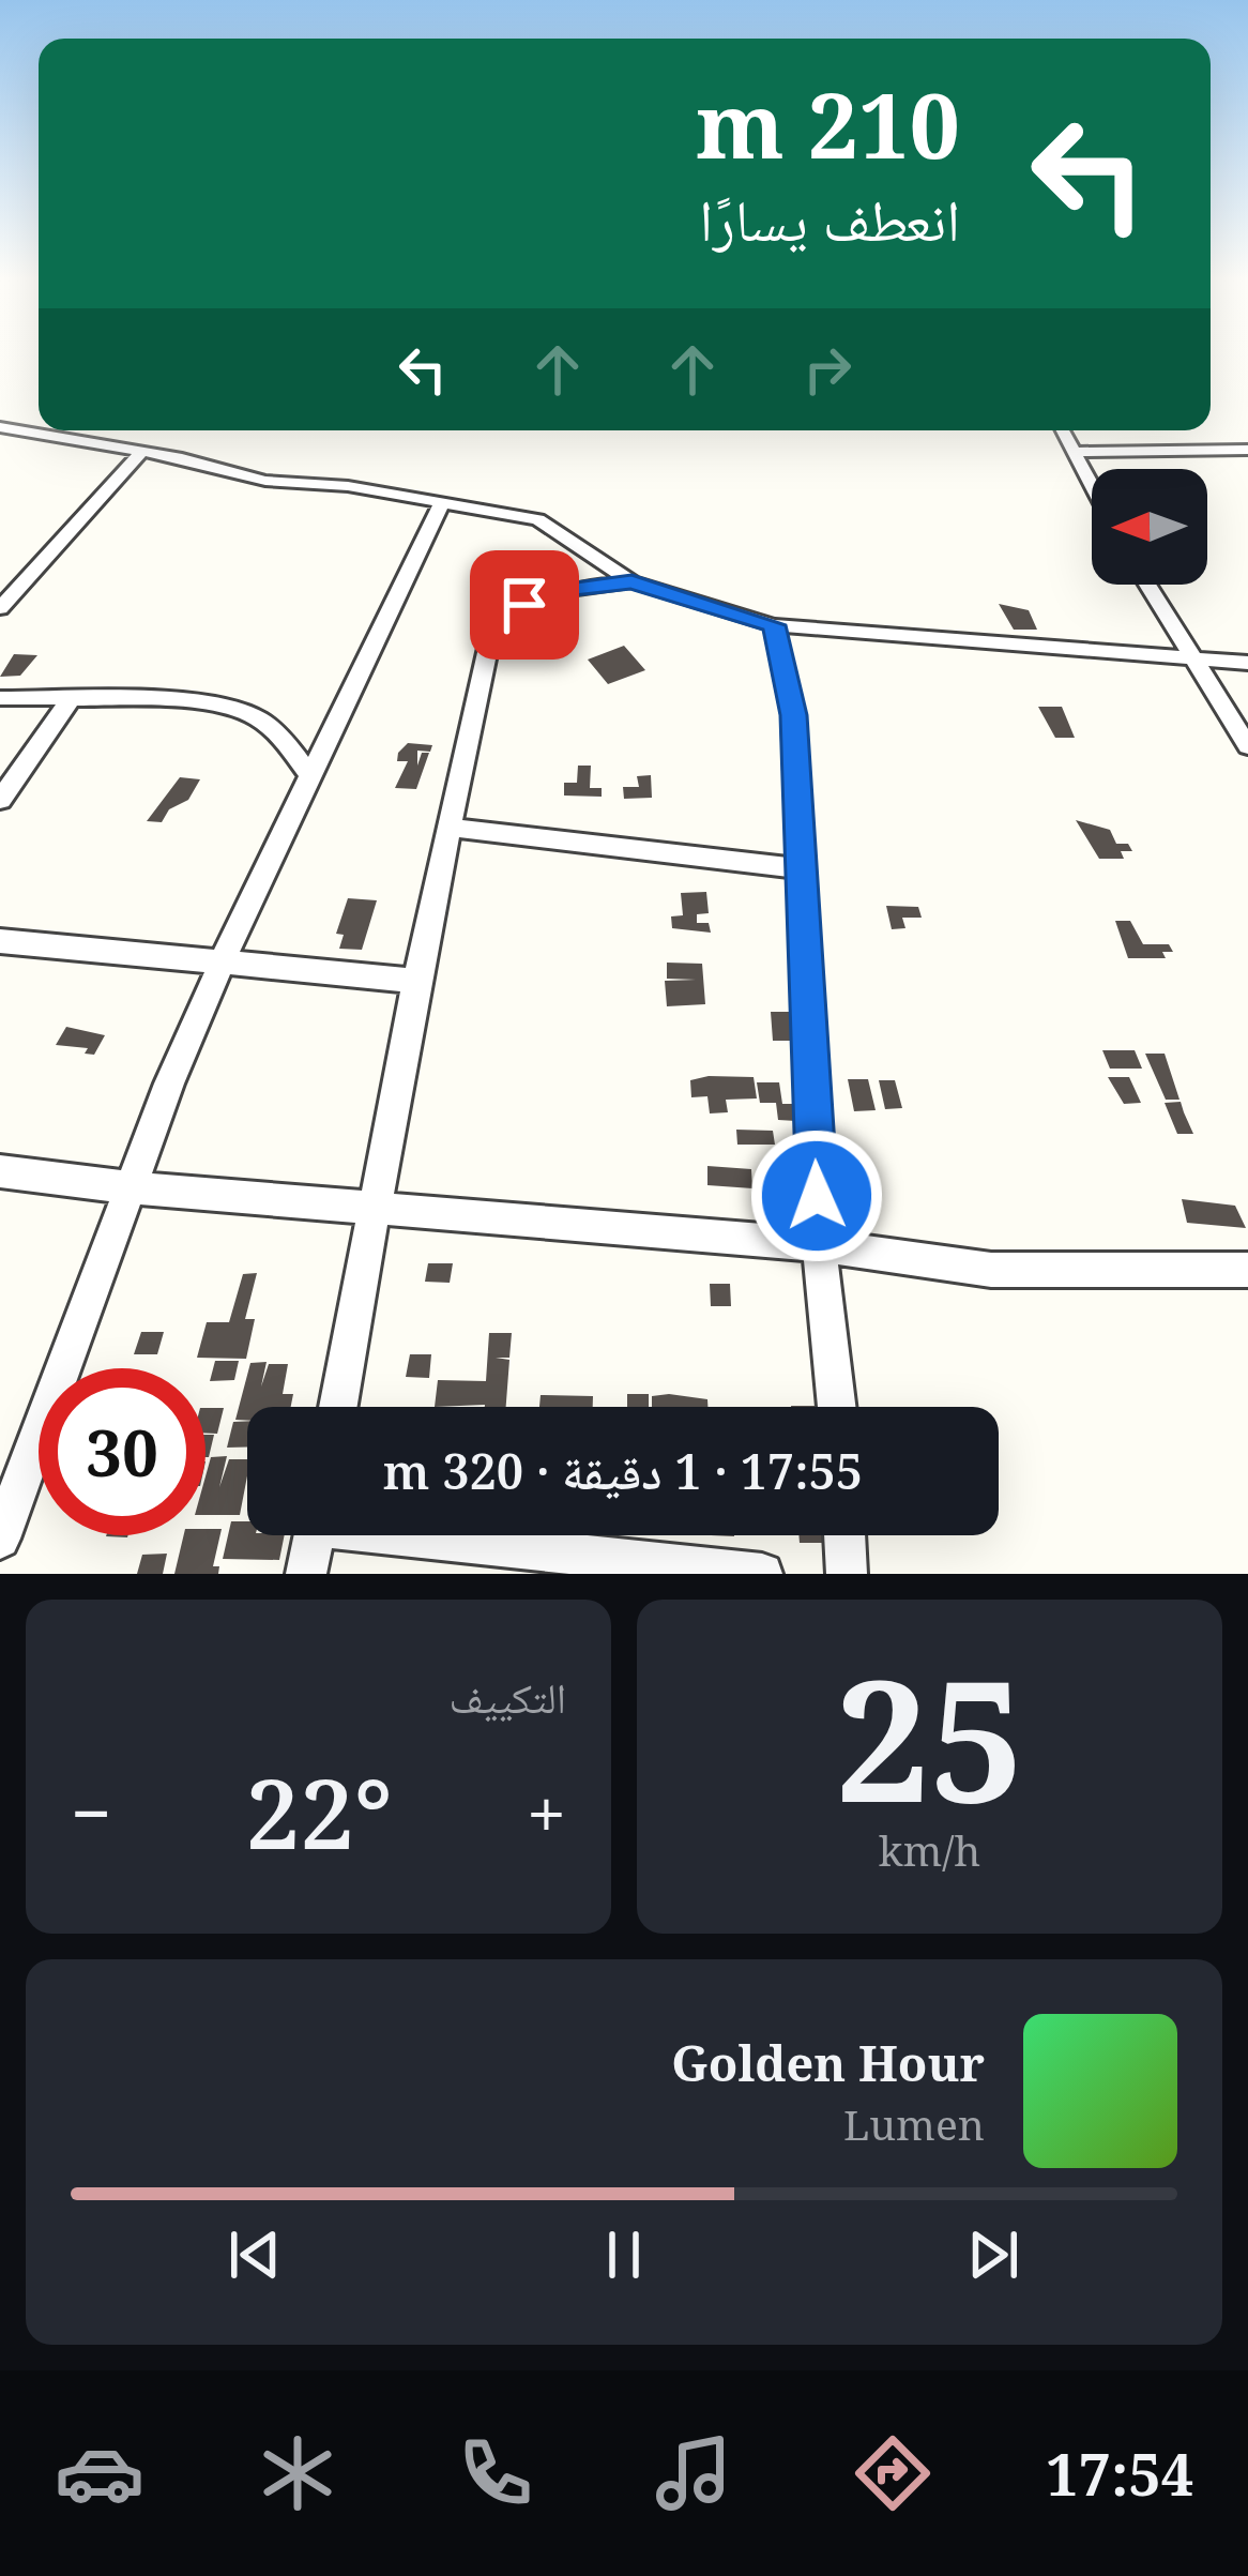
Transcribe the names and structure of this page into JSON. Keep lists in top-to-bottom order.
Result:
{
  "north": "left",
  "page": {
    "turn": ["210 m", "انعطف يسارًا"],
    "limit": "30",
    "trip": "17:55 · 1 دقيقة · 320 m",
    "tile": [
      ["25", "km/h"],
      "التكييف"
    ],
    "heat": ["−", "22°", "+"],
    "song": ["Golden Hour", "Lumen"],
    "tabs": "17:54"
  }
}
